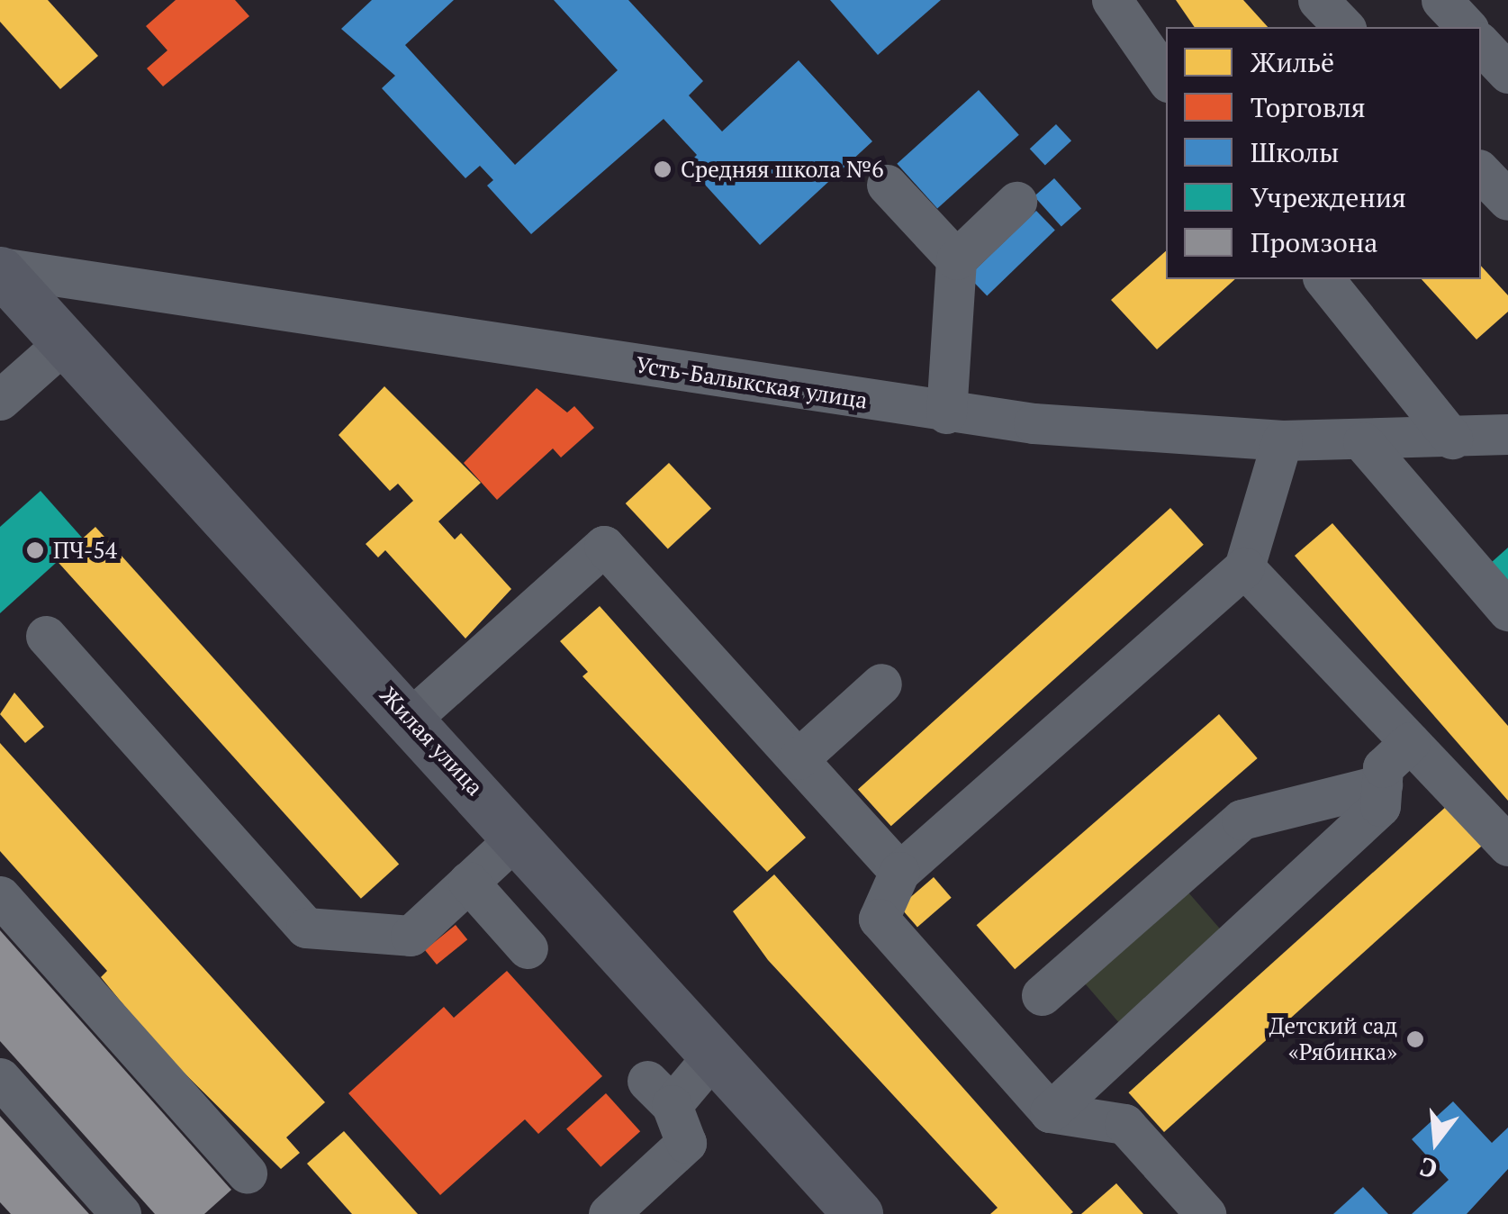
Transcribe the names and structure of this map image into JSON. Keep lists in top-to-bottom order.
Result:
{
  "streets": {
    "main road": ["Жилая улица"],
    "street": ["Усть-Балыкская улица"]
  },
  "crossings": [
    ["Усть-Балыкская улица", "Жилая улица"]
  ],
  "places": ["Средняя школа №6", "ПЧ-54", "Детский сад «Рябинка»"],
  "legend": [
    "Жильё",
    "Торговля",
    "Школы",
    "Учреждения",
    "Промзона"
  ],
  "north": "bottom"
}
